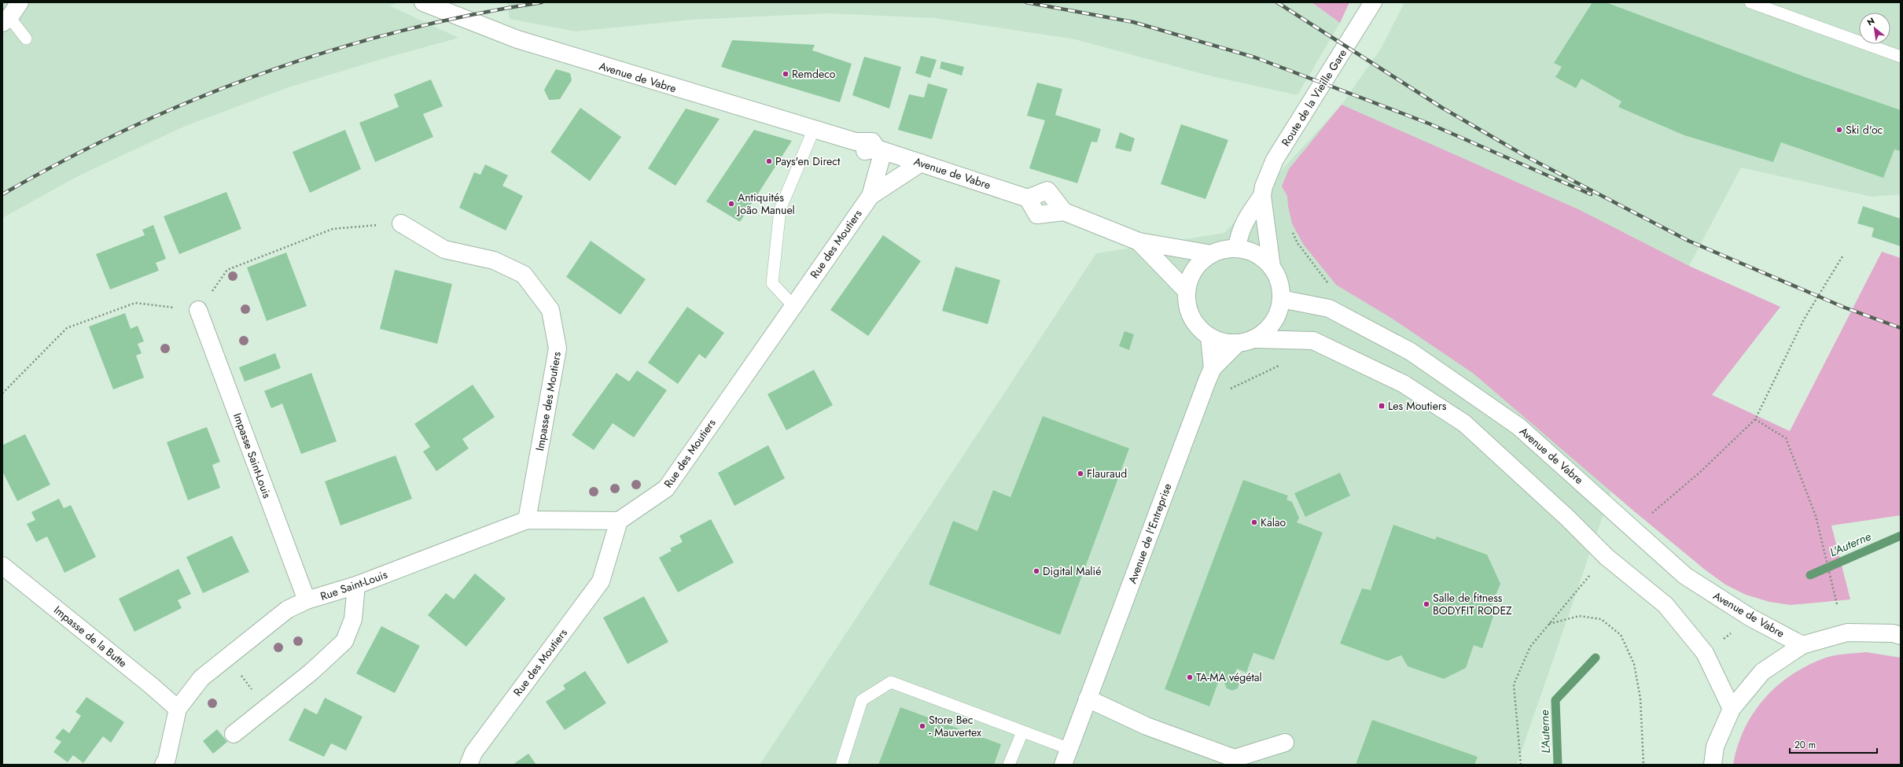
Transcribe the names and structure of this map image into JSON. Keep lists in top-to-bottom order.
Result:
{
  "streets": {
    "street": [
      "Avenue de Vabre",
      "Route de la Vieille Gare",
      "Rue des Moutiers",
      "Impasse des Moutiers",
      "Impasse Saint-Louis",
      "Avenue de l'Entreprise",
      "Rue Saint-Louis",
      "Impasse de la Butte"
    ]
  },
  "crossings": [
    ["Avenue de Vabre", "Route de la Vieille Gare"],
    ["Avenue de Vabre", "Rue des Moutiers"],
    ["Avenue de Vabre", "Avenue de l'Entreprise"],
    ["Route de la Vieille Gare", "Avenue de l'Entreprise"],
    ["Rue des Moutiers", "Rue Saint-Louis"],
    ["Impasse des Moutiers", "Rue Saint-Louis"],
    ["Impasse Saint-Louis", "Rue Saint-Louis"],
    ["Rue Saint-Louis", "Impasse de la Butte"]
  ],
  "water": ["L'Auterne"],
  "places": {
    "other": [
      "Remdeco",
      "Ski d'oc",
      "Pays'en Direct",
      "Antiquités João Manuel",
      "Flauraud",
      "Kalao",
      "Digital Malié",
      "Salle de fitness BODYFIT RODEZ",
      "TA-MA végétal",
      "Store Bec - Mauvertex"
    ],
    "transit": ["Les Moutiers"]
  },
  "scale_bar": "20 m",
  "north": "top left"
}
